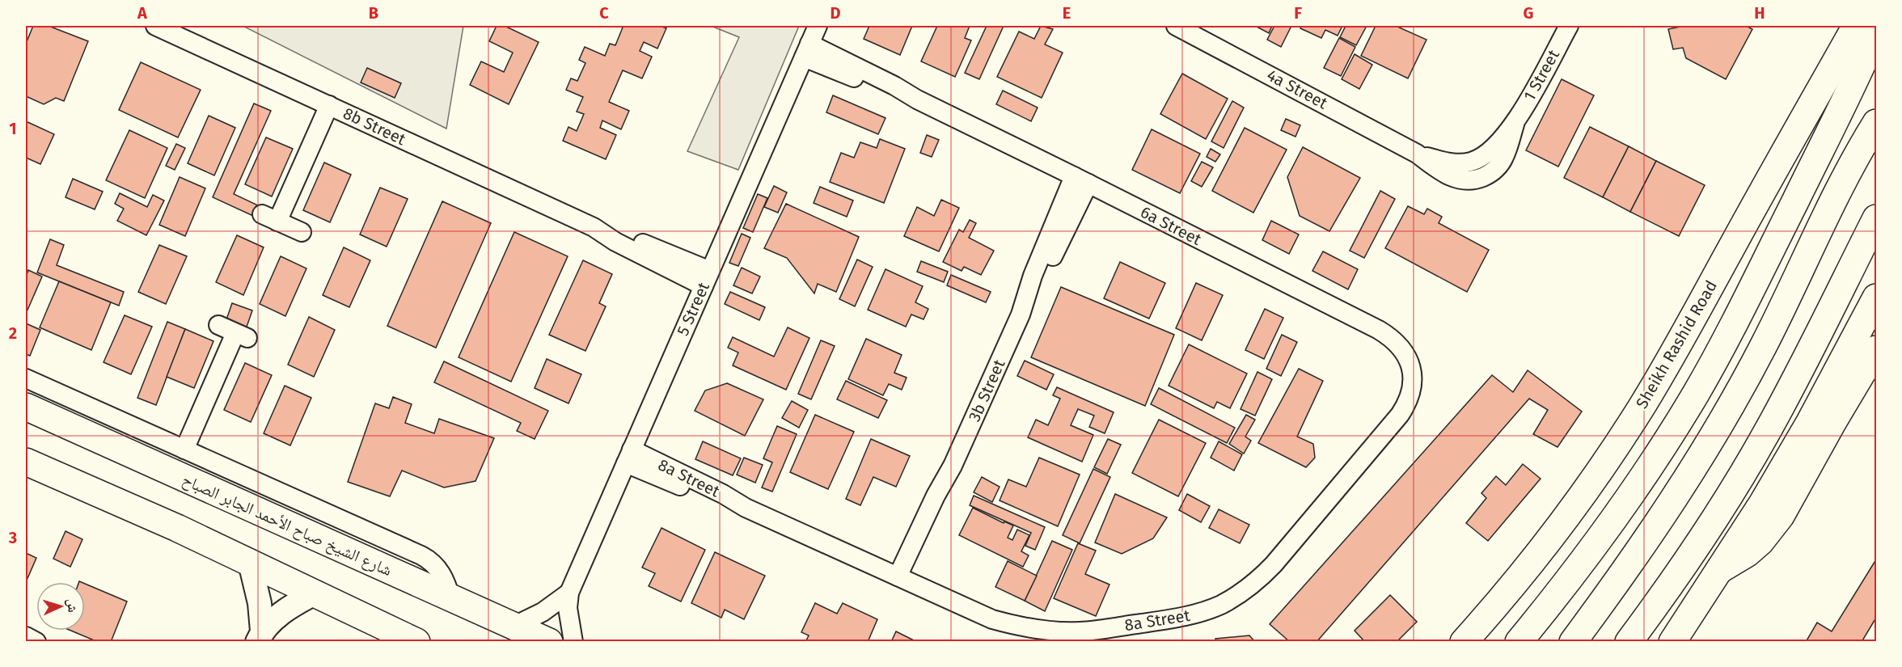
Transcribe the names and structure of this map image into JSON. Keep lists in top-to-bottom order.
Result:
{
  "streets": {
    "main road": ["Sheikh Rashid Road", "شارع الشيخ صباح الأحمد الجابر الصباح"],
    "street": [
      "1 Street",
      "4a Street",
      "8b Street",
      "6a Street",
      "5 Street",
      "3b Street",
      "8a Street"
    ]
  },
  "crossings": [
    ["1 Street", "4a Street"],
    ["8b Street", "5 Street"],
    ["6a Street", "5 Street"],
    ["6a Street", "3b Street"],
    ["6a Street", "8a Street"],
    ["5 Street", "8a Street"],
    ["3b Street", "8a Street"]
  ],
  "north": "right",
  "grid": {
    "columns": [
      "A",
      "B",
      "C",
      "D",
      "E",
      "F",
      "G",
      "H"
    ],
    "rows": ["1", "2", "3"]
  }
}
